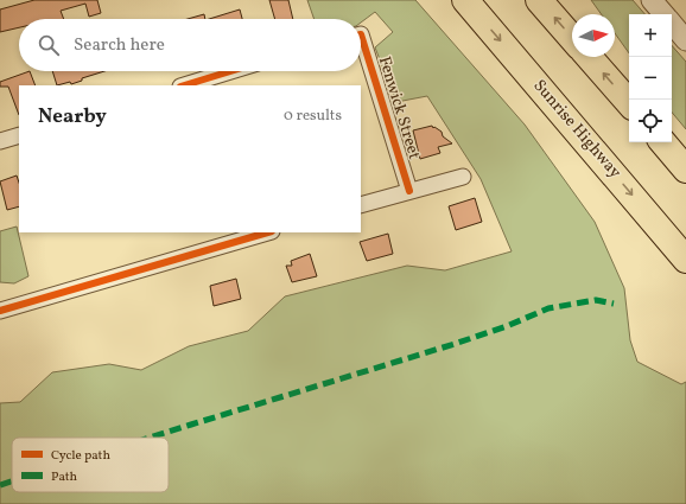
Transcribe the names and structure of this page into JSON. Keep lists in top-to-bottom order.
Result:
{
  "streets": {
    "highway": ["Sunrise Highway"],
    "street": ["Fenwick Street"]
  },
  "legend": ["Cycle path", "Path"],
  "north": "right",
  "page": {
    "map_buttons": ["+", "−"],
    "search": "Search here",
    "heading": ["Nearby", "0 results"]
  }
}
